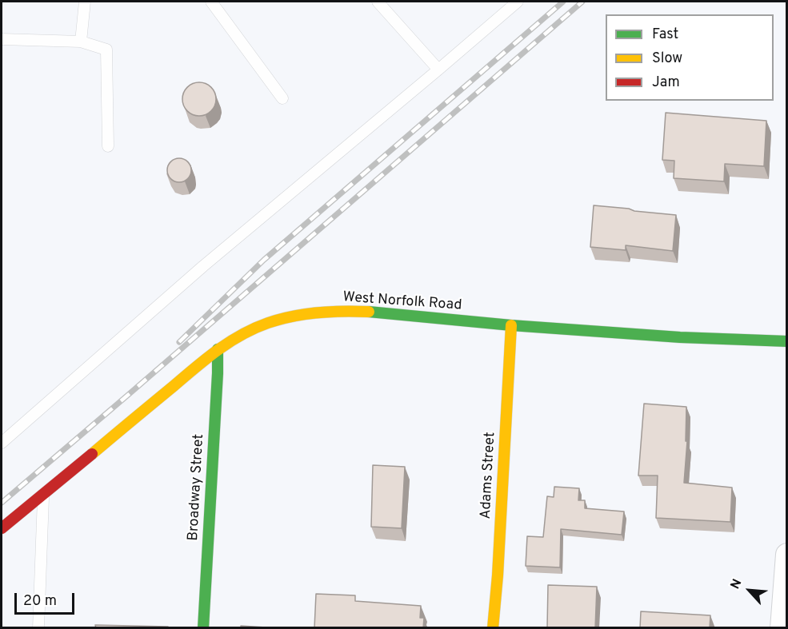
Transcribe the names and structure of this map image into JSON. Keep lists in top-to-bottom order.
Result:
{
  "streets": {
    "street": ["West Norfolk Road", "Adams Street", "Broadway Street"]
  },
  "crossings": [
    ["West Norfolk Road", "Adams Street"],
    ["West Norfolk Road", "Broadway Street"]
  ],
  "legend": ["Fast", "Slow", "Jam"],
  "scale_bar": "20 m",
  "north": "top left"
}
